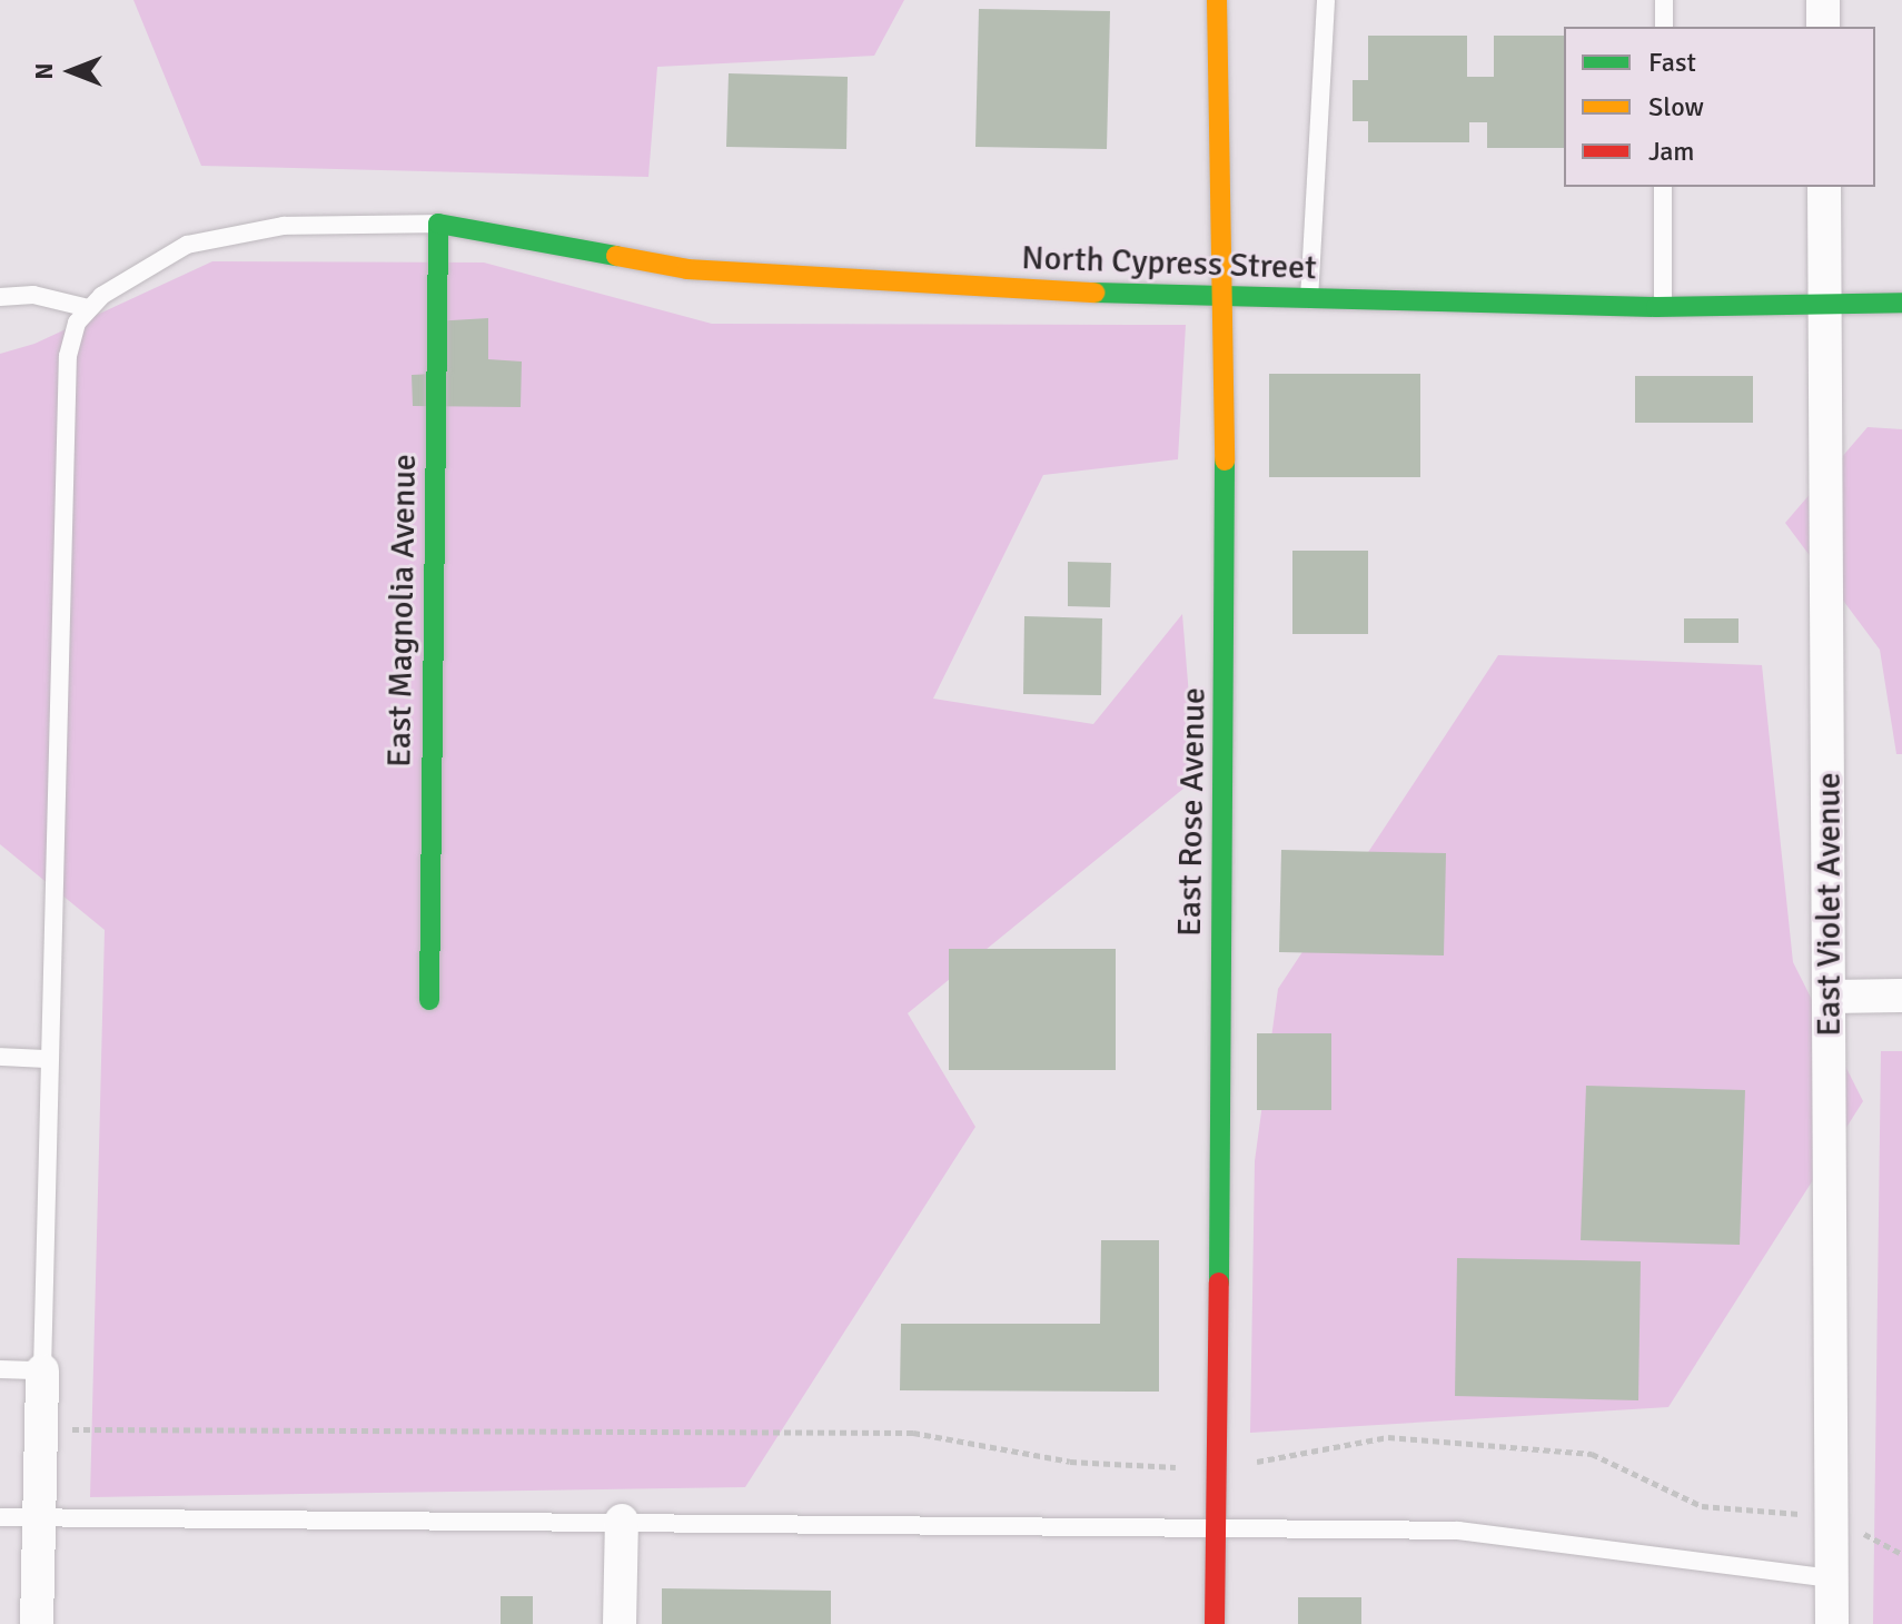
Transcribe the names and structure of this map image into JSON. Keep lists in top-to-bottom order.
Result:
{
  "streets": {
    "street": [
      "North Cypress Street",
      "East Magnolia Avenue",
      "East Rose Avenue",
      "East Violet Avenue"
    ]
  },
  "crossings": [
    ["North Cypress Street", "East Magnolia Avenue"],
    ["North Cypress Street", "East Rose Avenue"],
    ["North Cypress Street", "East Violet Avenue"]
  ],
  "legend": ["Fast", "Slow", "Jam"],
  "north": "left"
}
